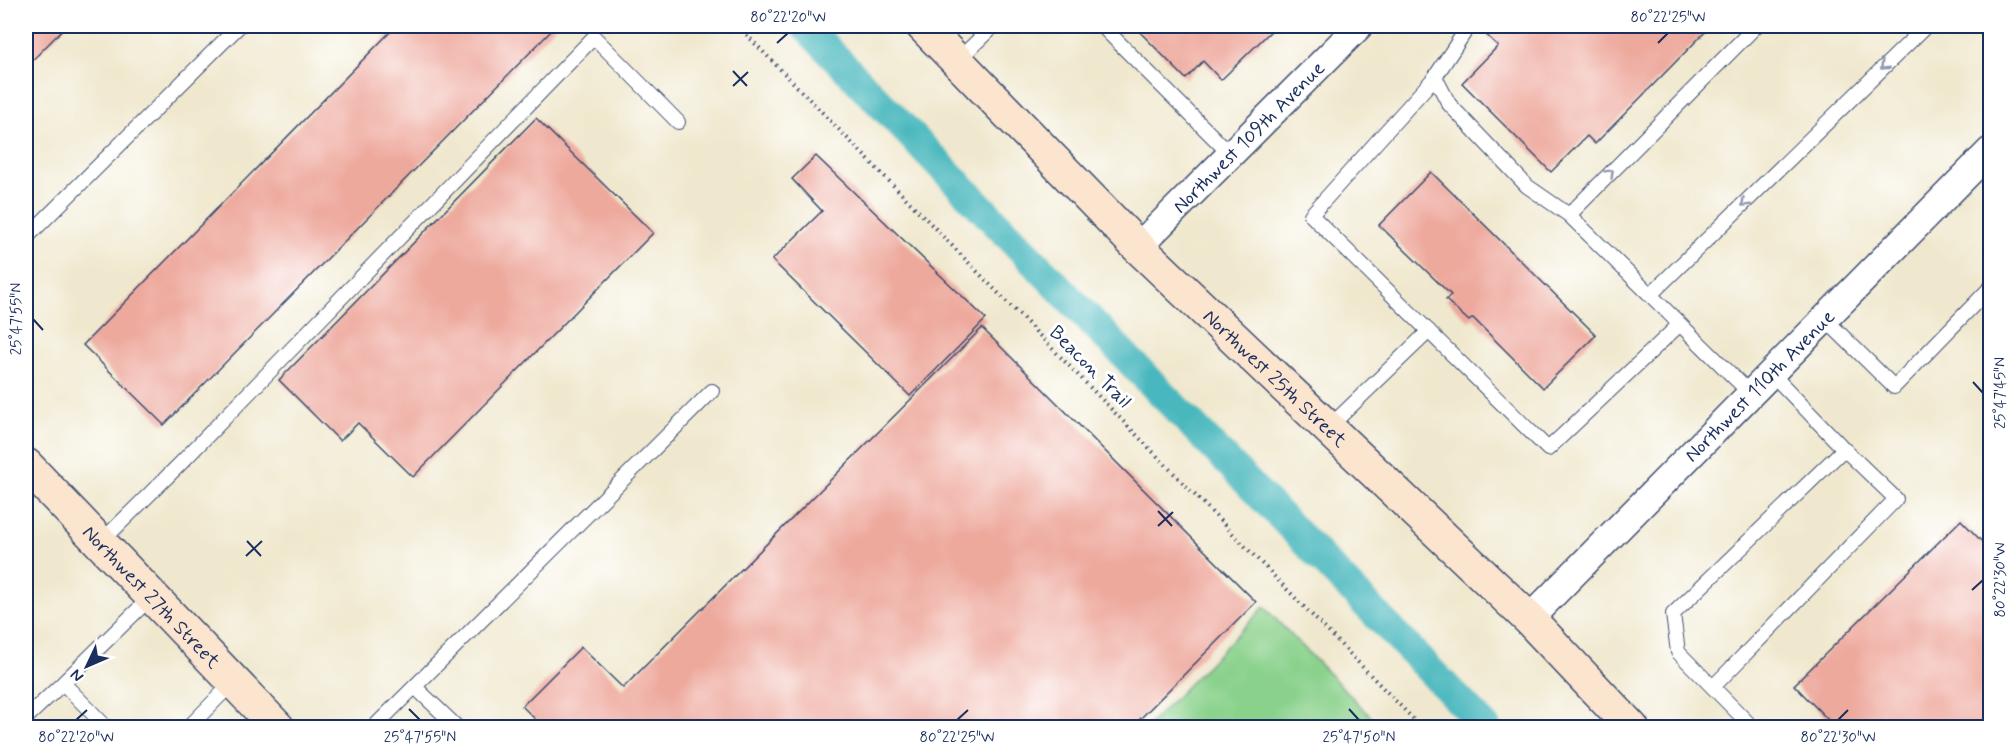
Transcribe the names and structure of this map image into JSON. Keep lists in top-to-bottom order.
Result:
{
  "streets": {
    "main road": ["Northwest 25th Street", "Northwest 27th Street"],
    "street": ["Northwest 109th Avenue", "Northwest 110th Avenue"],
    "path": ["Beacon Trail"]
  },
  "crossings": [
    ["Northwest 109th Avenue", "Northwest 25th Street"],
    ["Northwest 25th Street", "Northwest 110th Avenue"]
  ],
  "north": "bottom left",
  "coordinates": [
    "80°22'20\"W",
    "80°22'25\"W",
    "25°47'55\"N",
    "25°47'45\"N",
    "80°22'30\"W",
    "25°47'50\"N"
  ]
}
